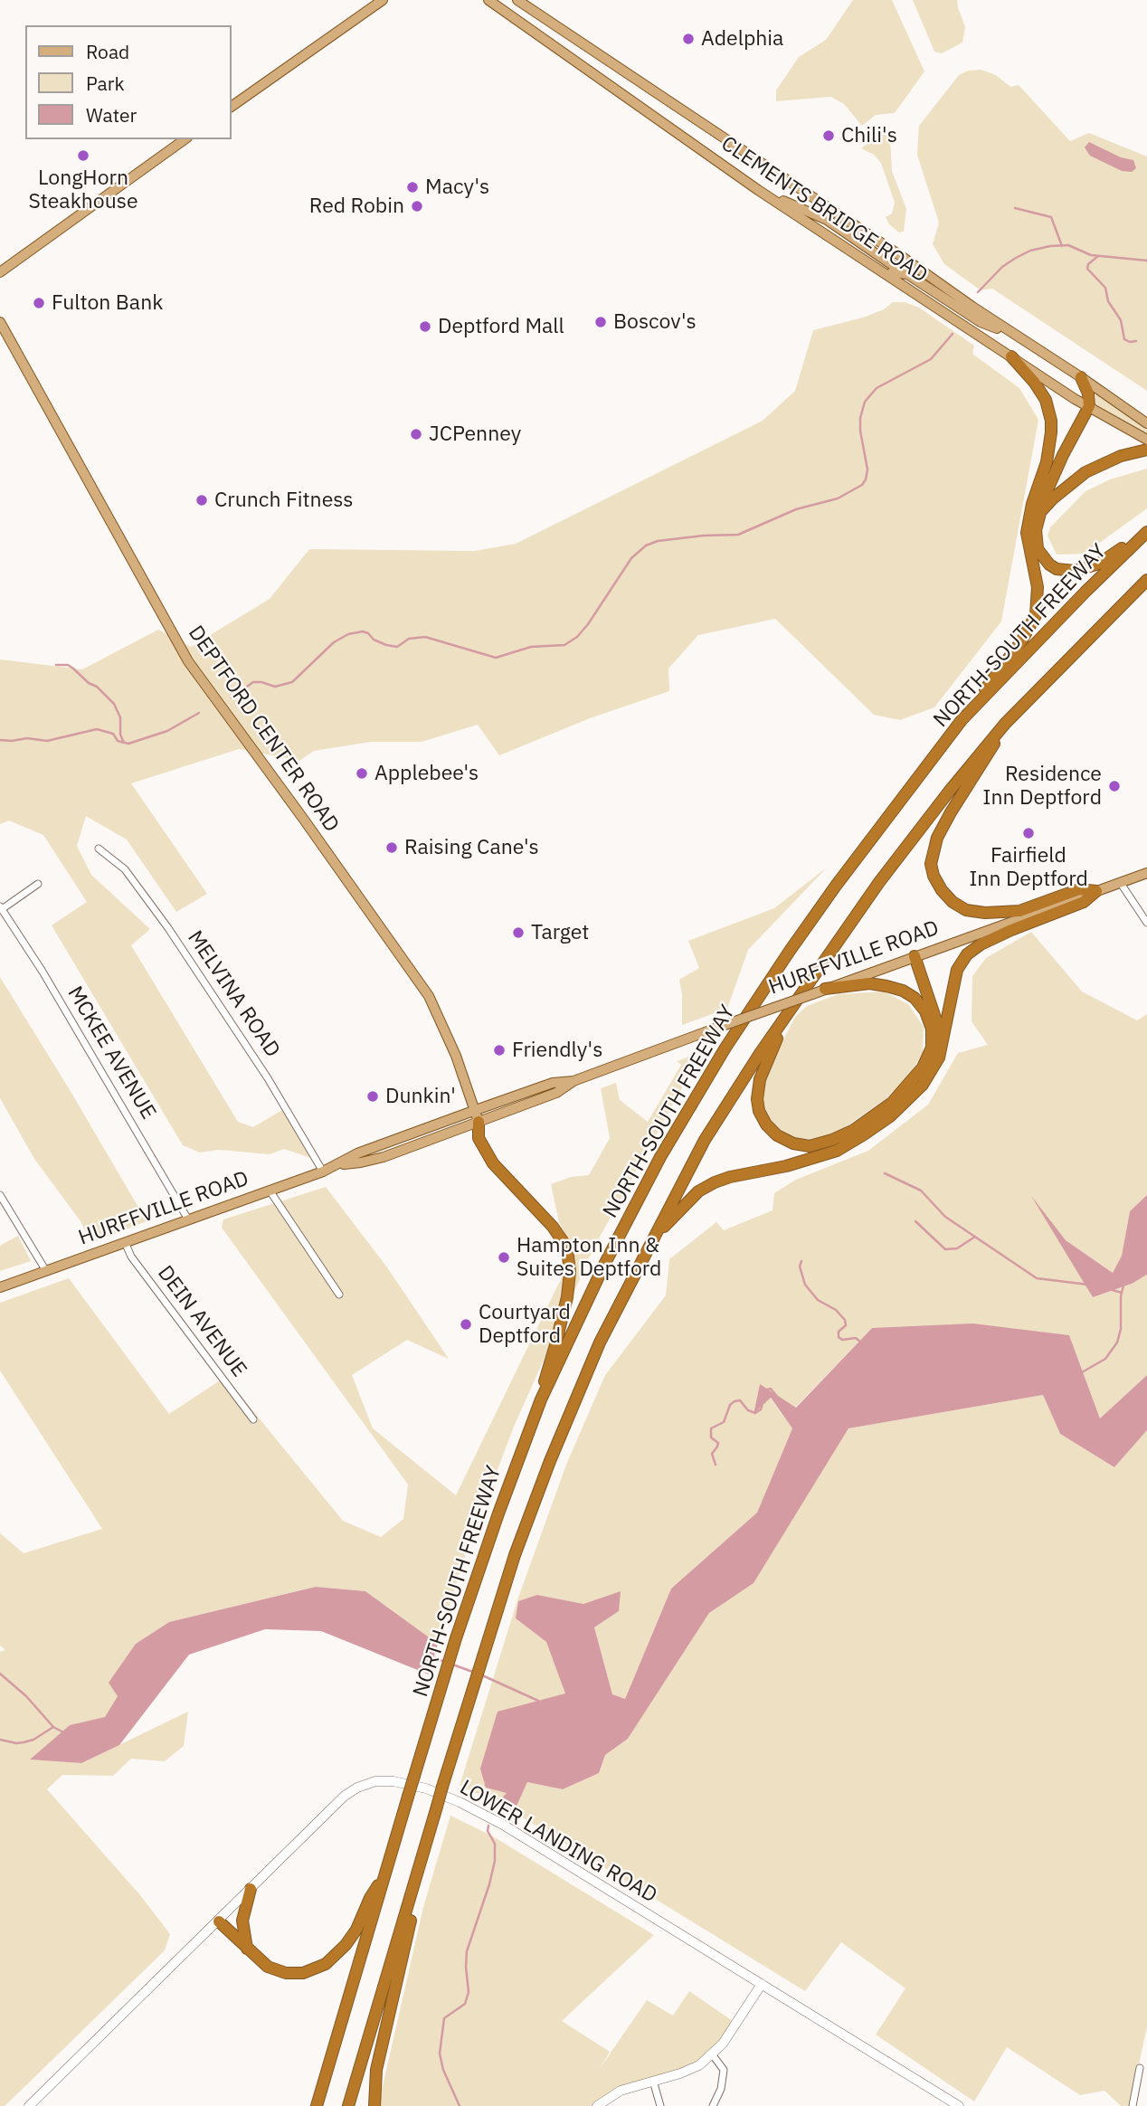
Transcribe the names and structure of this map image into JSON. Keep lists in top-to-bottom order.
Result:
{
  "streets": {
    "highway": ["NORTH-SOUTH FREEWAY"],
    "main road": [
      "CLEMENTS BRIDGE ROAD",
      "DEPTFORD CENTER ROAD",
      "HURFFVILLE ROAD",
      "LOWER LANDING ROAD"
    ],
    "street": ["MELVINA ROAD", "MCKEE AVENUE", "DEIN AVENUE"]
  },
  "crossings": [
    ["DEPTFORD CENTER ROAD", "HURFFVILLE ROAD"],
    ["HURFFVILLE ROAD", "MELVINA ROAD"],
    ["HURFFVILLE ROAD", "MCKEE AVENUE"],
    ["HURFFVILLE ROAD", "DEIN AVENUE"]
  ],
  "places": [
    "Adelphia",
    "Chili's",
    "LongHorn Steakhouse",
    "Macy's",
    "Red Robin",
    "Fulton Bank",
    "Boscov's",
    "Deptford Mall",
    "JCPenney",
    "Crunch Fitness",
    "Applebee's",
    "Residence Inn Deptford",
    "Fairfield Inn Deptford",
    "Raising Cane's",
    "Target",
    "Friendly's",
    "Dunkin'",
    "Hampton Inn & Suites Deptford",
    "Courtyard Deptford"
  ],
  "legend": ["Road", "Park", "Water"]
}
